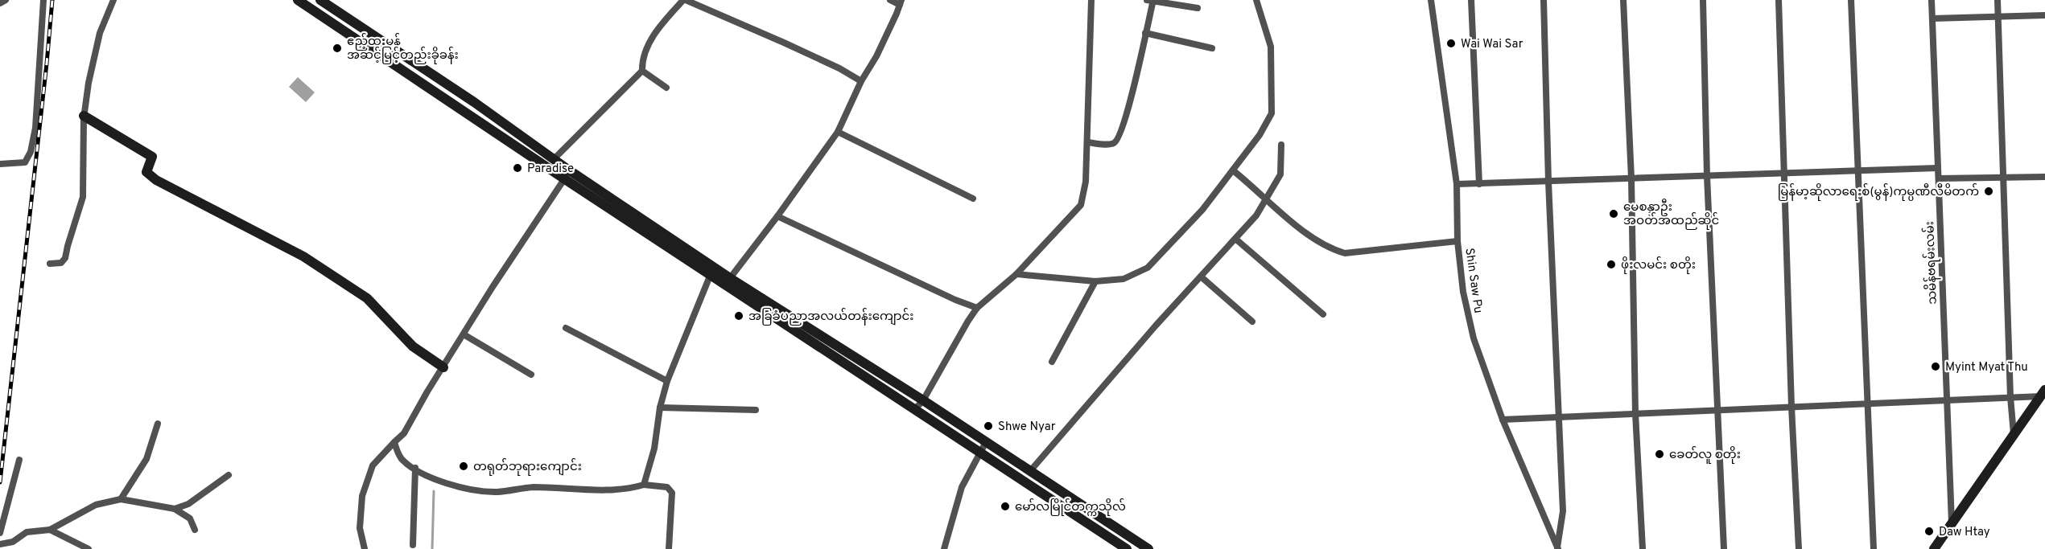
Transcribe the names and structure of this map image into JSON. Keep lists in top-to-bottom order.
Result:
{
  "streets": {
    "street": ["သမိန်ဗရမ်းလမ်း", "Shin Saw Pu"]
  },
  "places": [
    "Wai Wai Sar",
    "ဧည့်ထူးမွန် အဆင့်မြင့်တည်းခိုခန်း",
    "Paradise",
    "မြန်မာ့ဆိုလာရေးစ်(မွန်)ကုမ္ပဏီလီမိတက်",
    "မေစန္ဒာဦး အဝတ်အထည်ဆိုင်",
    "ဖိုးလမင်း စတိုး",
    "အခြခံပညာအလယ်တန်းကျောင်း",
    "Myint Myat Thu",
    "Shwe Nyar",
    "ခေတ်လူ စတိုး",
    "တရုတ်ဘုရားကျောင်း",
    "မော်လမြိုင်တက္ကသိုလ်",
    "Daw Htay"
  ]
}
